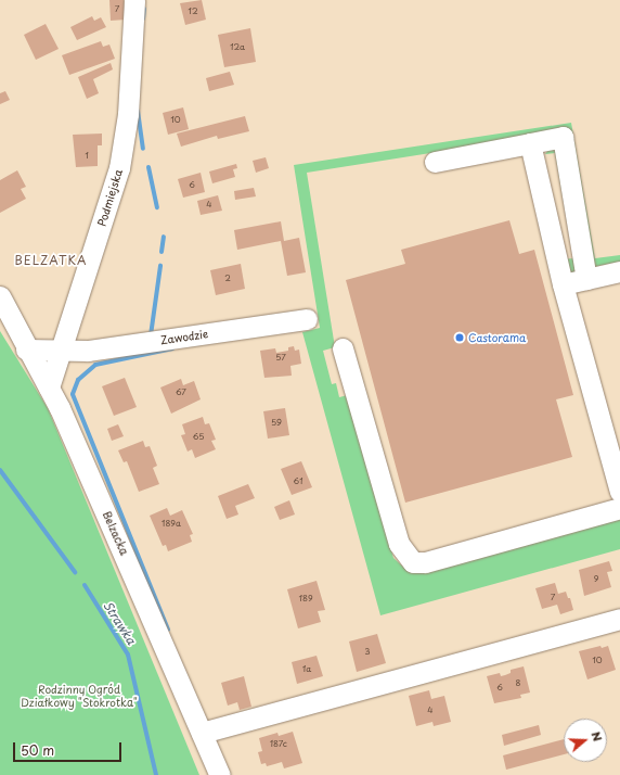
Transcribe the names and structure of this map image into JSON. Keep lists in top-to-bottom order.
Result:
{
  "streets": {
    "street": ["Podmiejska", "Zawodzie", "Belzacka"]
  },
  "crossings": [
    ["Podmiejska", "Zawodzie"],
    ["Podmiejska", "Belzacka"],
    ["Zawodzie", "Belzacka"]
  ],
  "districts": ["BELZATKA"],
  "water": ["Strawka"],
  "parks": ["Rodzinny Ogród Działkowy \"Stokrotka\""],
  "places": ["Castorama"],
  "house_numbers": [
    "7",
    "12",
    "12a",
    "10",
    "1",
    "6",
    "4",
    "2",
    "57",
    "67",
    "59",
    "65",
    "61",
    "189a",
    "9",
    "7",
    "189",
    "3",
    "10",
    "1a",
    "8",
    "6",
    "4",
    "187c"
  ],
  "scale_bar": "50 m",
  "north": "right"
}
